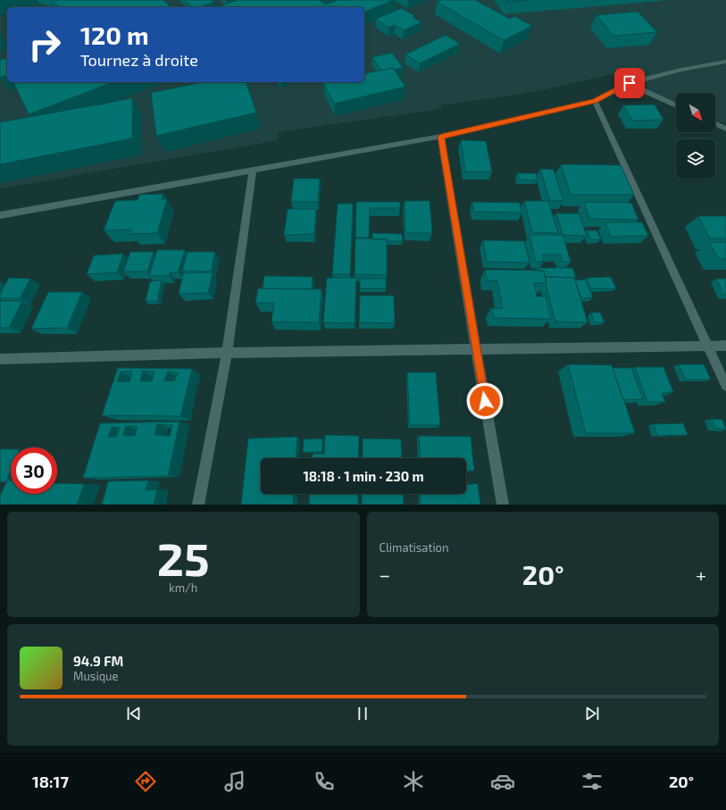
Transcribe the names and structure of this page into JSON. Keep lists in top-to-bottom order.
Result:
{
  "north": "bottom right",
  "page": {
    "turn": ["120 m", "Tournez à droite"],
    "limit": "30",
    "trip": "18:18 · 1 min · 230 m",
    "tile": [
      ["25", "km/h"],
      "Climatisation"
    ],
    "heat": ["−", "20°", "+"],
    "song": ["94.9 FM", "Musique"],
    "tabs": ["18:17", "20°"]
  }
}
